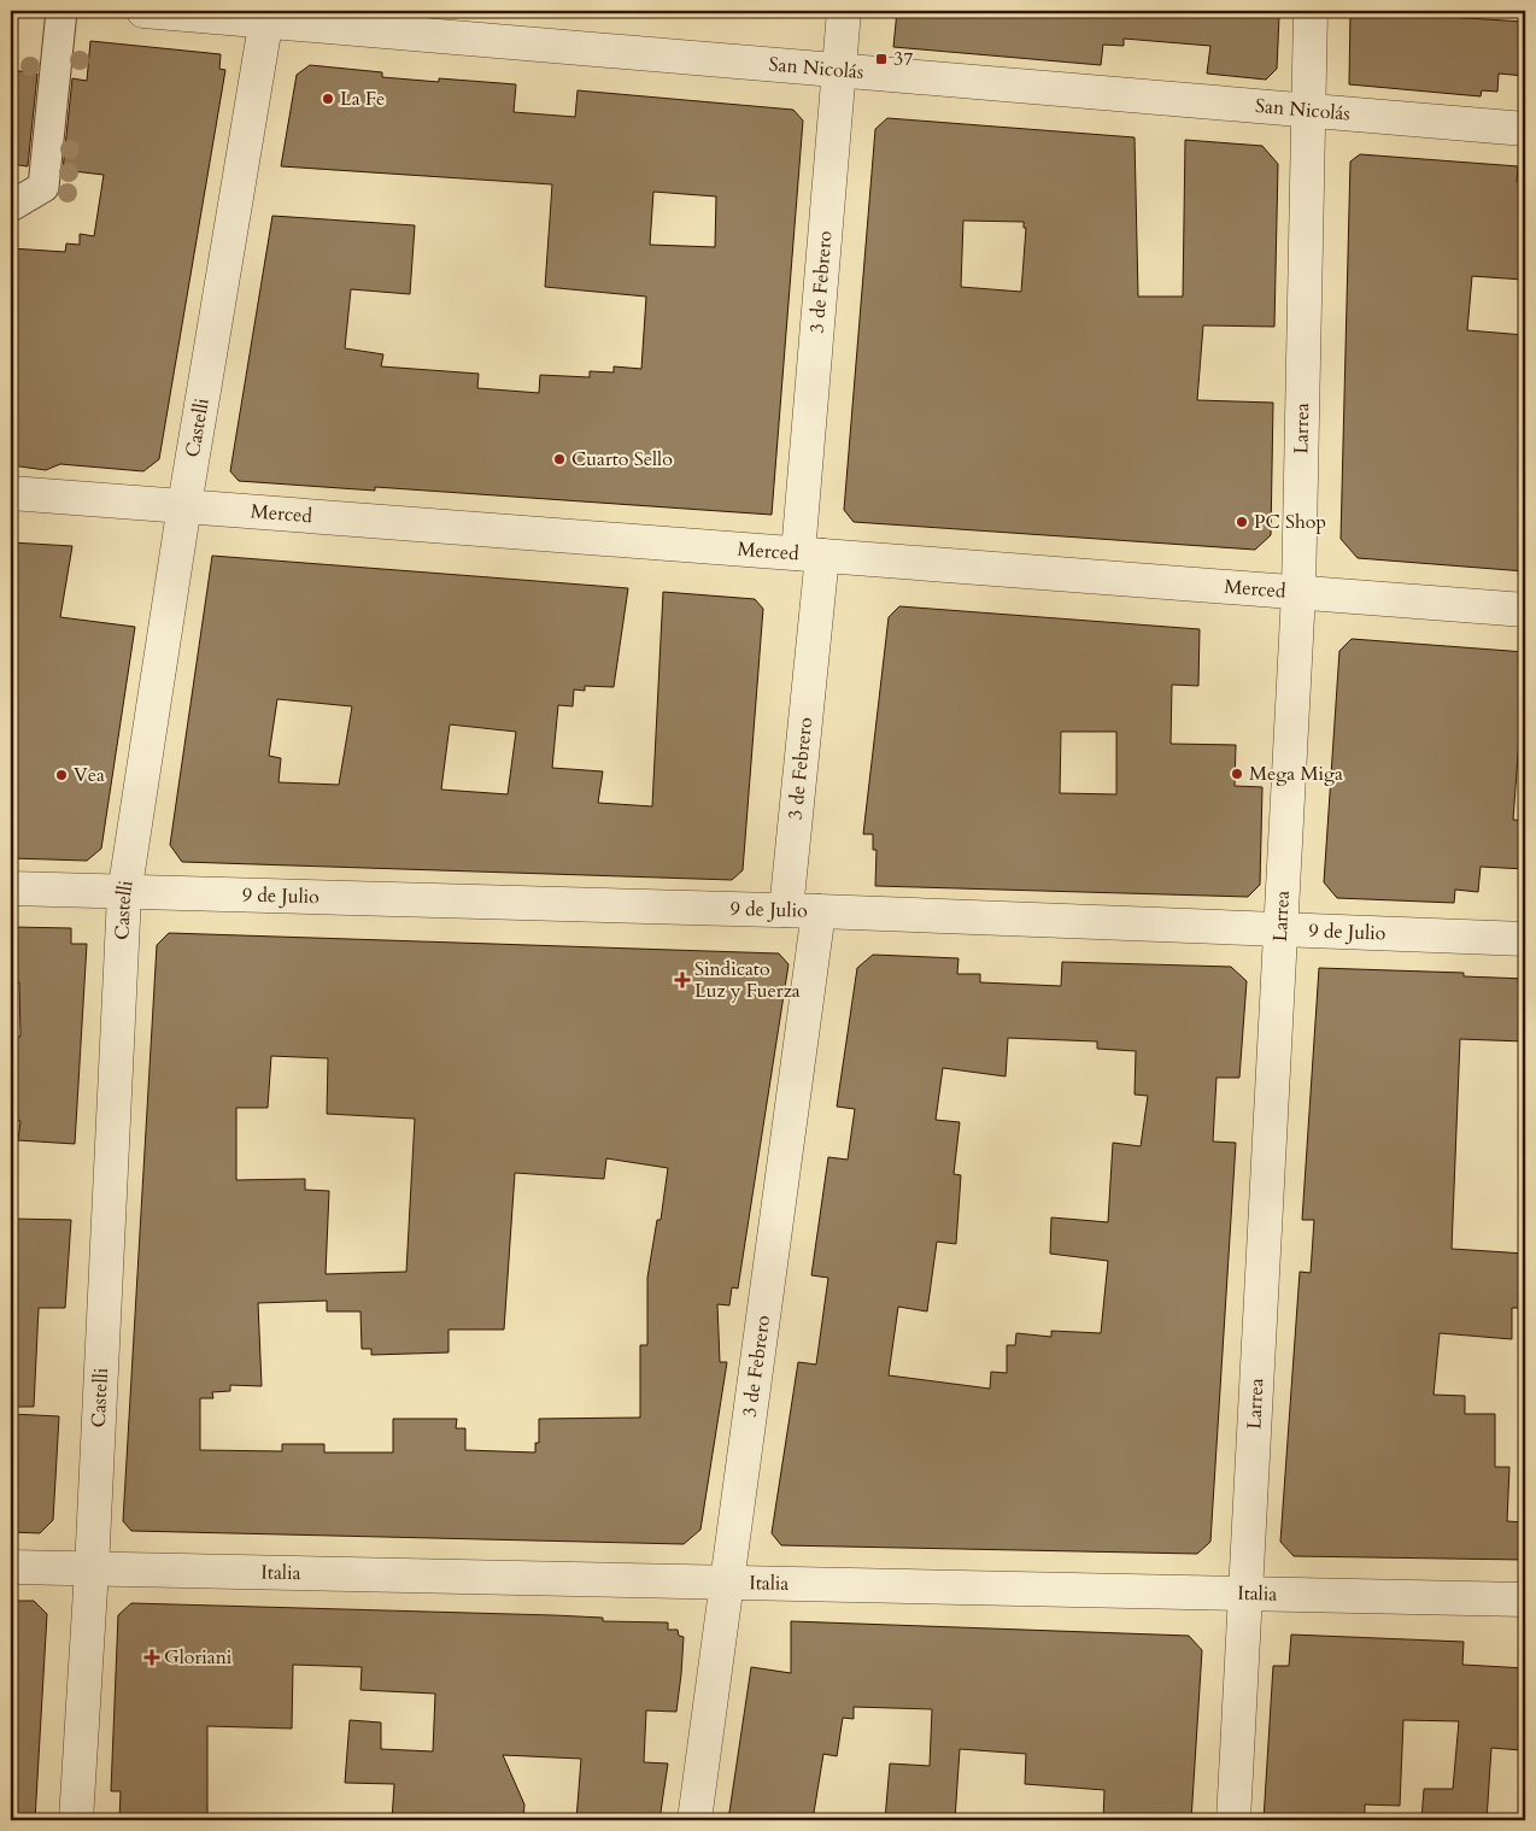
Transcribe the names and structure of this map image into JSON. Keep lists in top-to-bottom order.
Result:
{
  "streets": {
    "street": [
      "San Nicolás",
      "3 de Febrero",
      "Castelli",
      "Larrea",
      "Merced",
      "9 de Julio",
      "Italia"
    ]
  },
  "crossings": [
    ["San Nicolás", "3 de Febrero"],
    ["San Nicolás", "Castelli"],
    ["San Nicolás", "Larrea"],
    ["3 de Febrero", "Merced"],
    ["3 de Febrero", "9 de Julio"],
    ["3 de Febrero", "Italia"],
    ["Castelli", "Merced"],
    ["Castelli", "9 de Julio"],
    ["Castelli", "Italia"],
    ["Larrea", "Merced"],
    ["Larrea", "9 de Julio"],
    ["Larrea", "Italia"]
  ],
  "places": {
    "transit": ["37"],
    "other": [
      "La Fe",
      "Cuarto Sello",
      "PC Shop",
      "Mega Miga",
      "Vea"
    ],
    "health": ["Sindicato Luz y Fuerza", "Gloriani"]
  }
}
